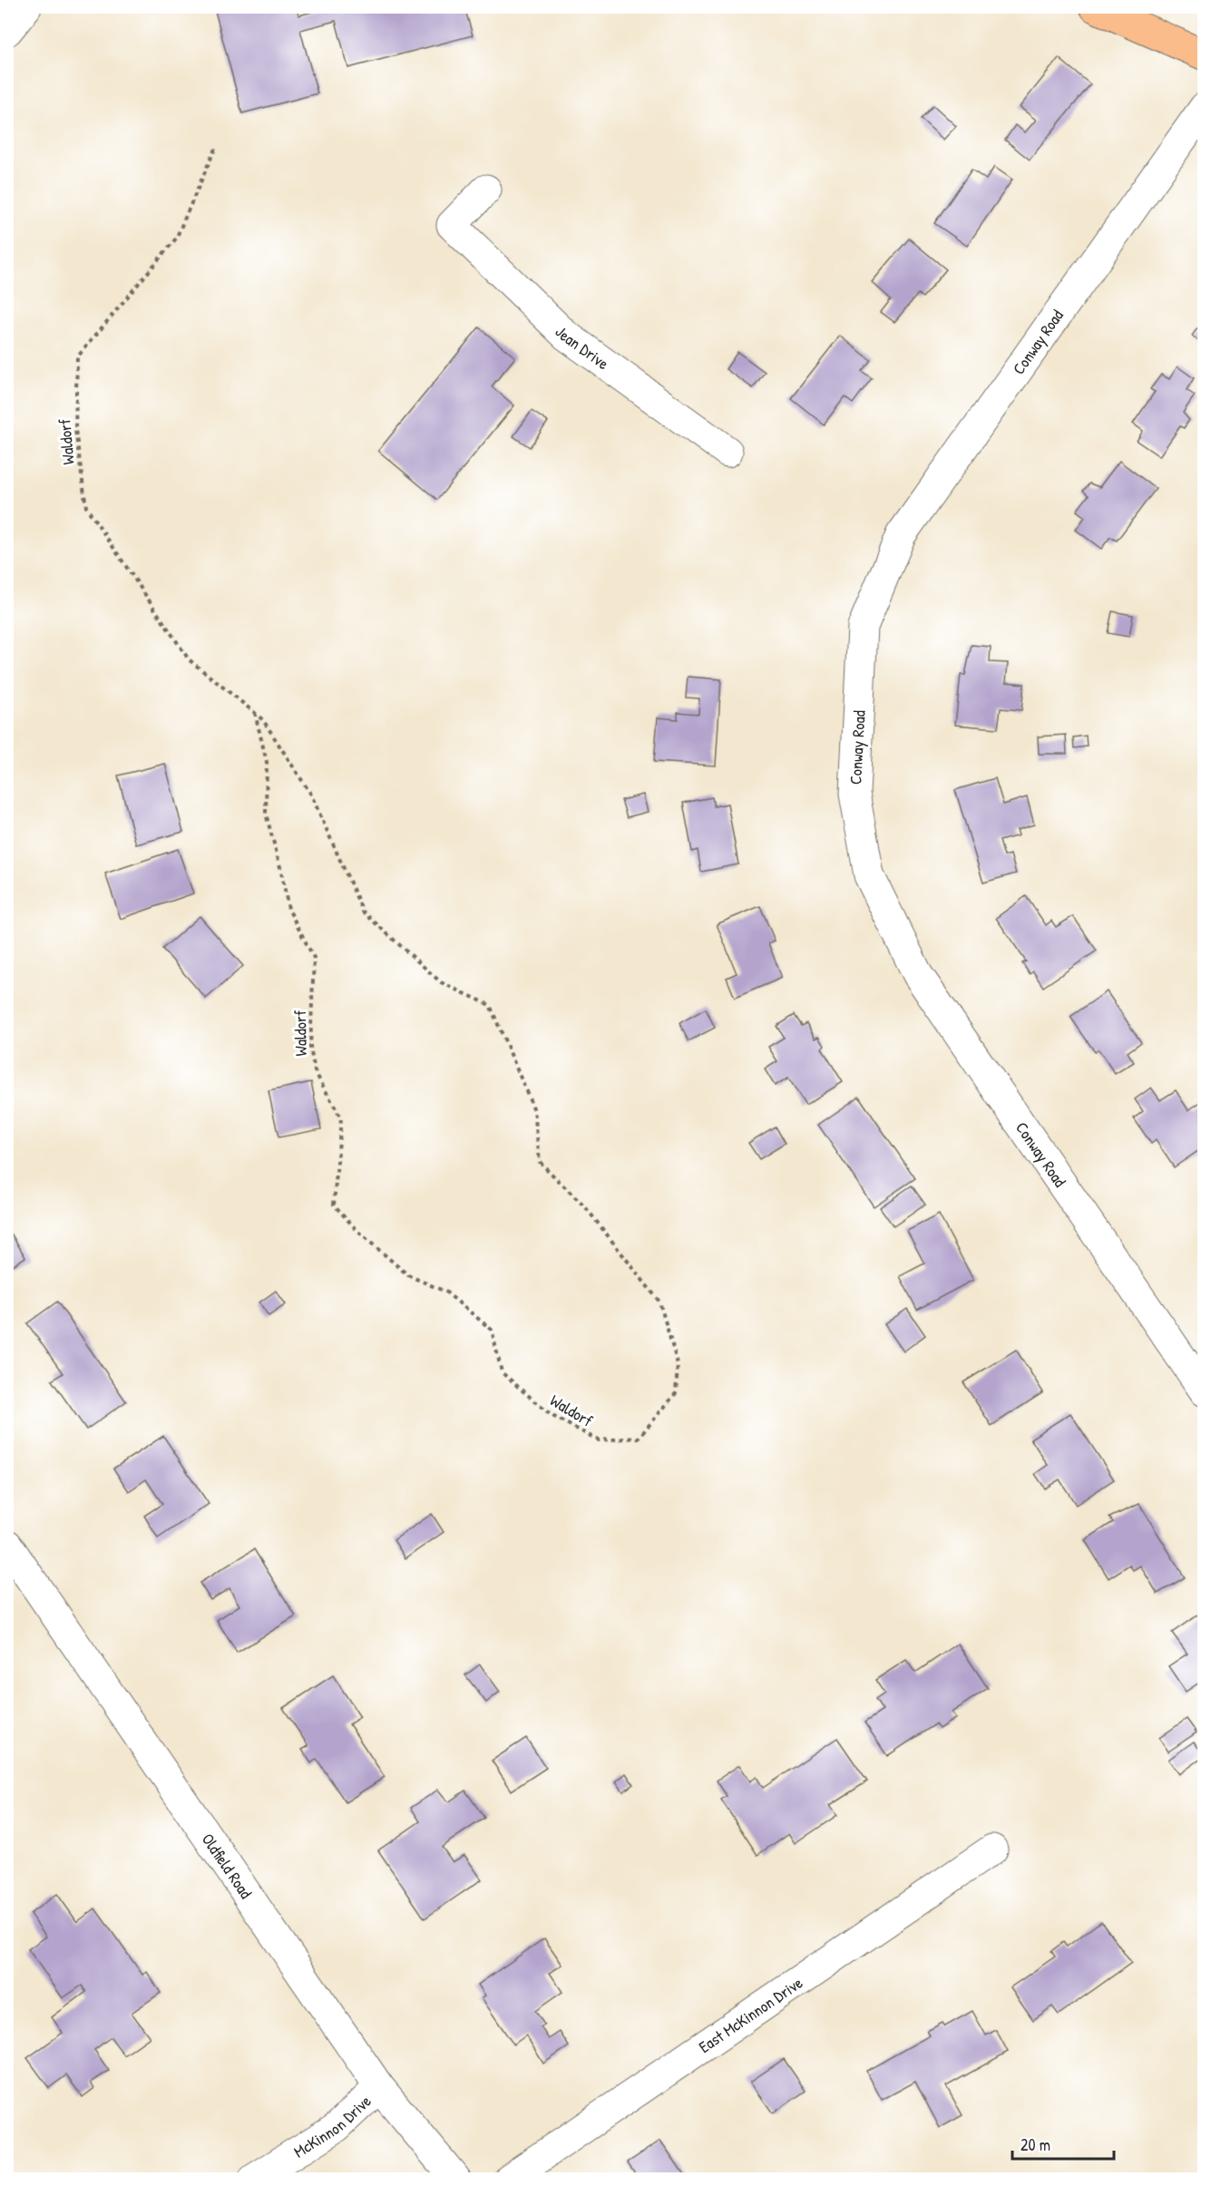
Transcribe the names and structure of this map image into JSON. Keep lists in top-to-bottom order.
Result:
{
  "streets": {
    "street": [
      "Conway Road",
      "Jean Drive",
      "Oldfield Road",
      "East McKinnon Drive",
      "McKinnon Drive"
    ],
    "path": ["Waldorf"]
  },
  "crossings": [
    ["Oldfield Road", "McKinnon Drive"]
  ],
  "scale_bar": "20 m"
}
